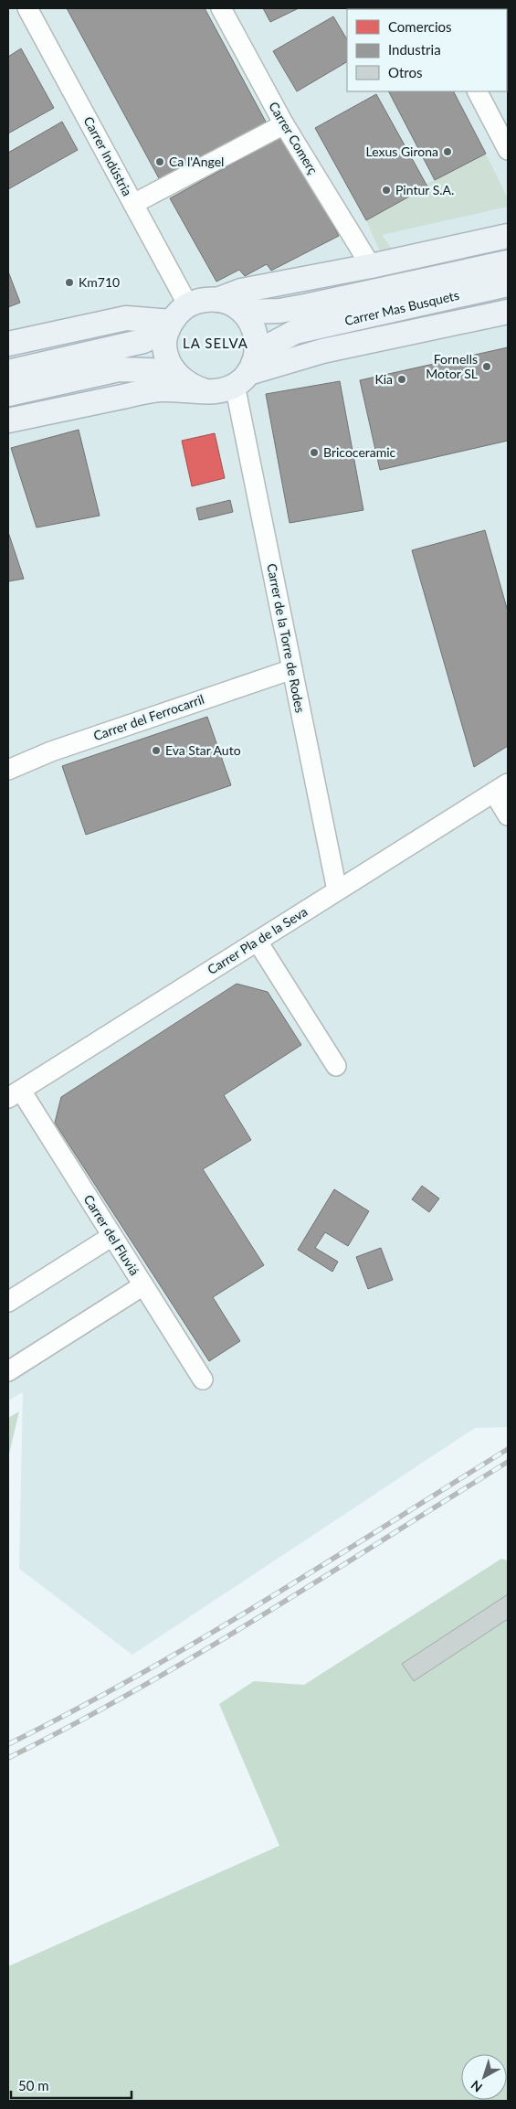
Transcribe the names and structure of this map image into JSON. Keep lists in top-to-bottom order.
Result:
{
  "streets": {
    "main road": ["Carrer Mas Busquets"],
    "street": [
      "Carrer Comerç",
      "Carrer Indústria",
      "Carrer de la Torre de Rodes",
      "Carrer del Ferrocarril",
      "Carrer Pla de la Seva",
      "Carrer del Fluviá"
    ]
  },
  "crossings": [
    ["Carrer Indústria", "Carrer Mas Busquets"],
    ["Carrer Indústria", "Carrer de la Torre de Rodes"],
    ["Carrer Mas Busquets", "Carrer de la Torre de Rodes"],
    ["Carrer de la Torre de Rodes", "Carrer del Ferrocarril"],
    ["Carrer de la Torre de Rodes", "Carrer Pla de la Seva"],
    ["Carrer Pla de la Seva", "Carrer del Fluviá"]
  ],
  "districts": ["LA SELVA"],
  "places": [
    "Lexus Girona",
    "Ca l'Angel",
    "Pintur S.A.",
    "Km710",
    "Fornells Motor SL",
    "Kia",
    "Bricoceramic",
    "Eva Star Auto"
  ],
  "legend": ["Comercios", "Industria", "Otros"],
  "scale_bar": "50 m",
  "north": "bottom left"
}
